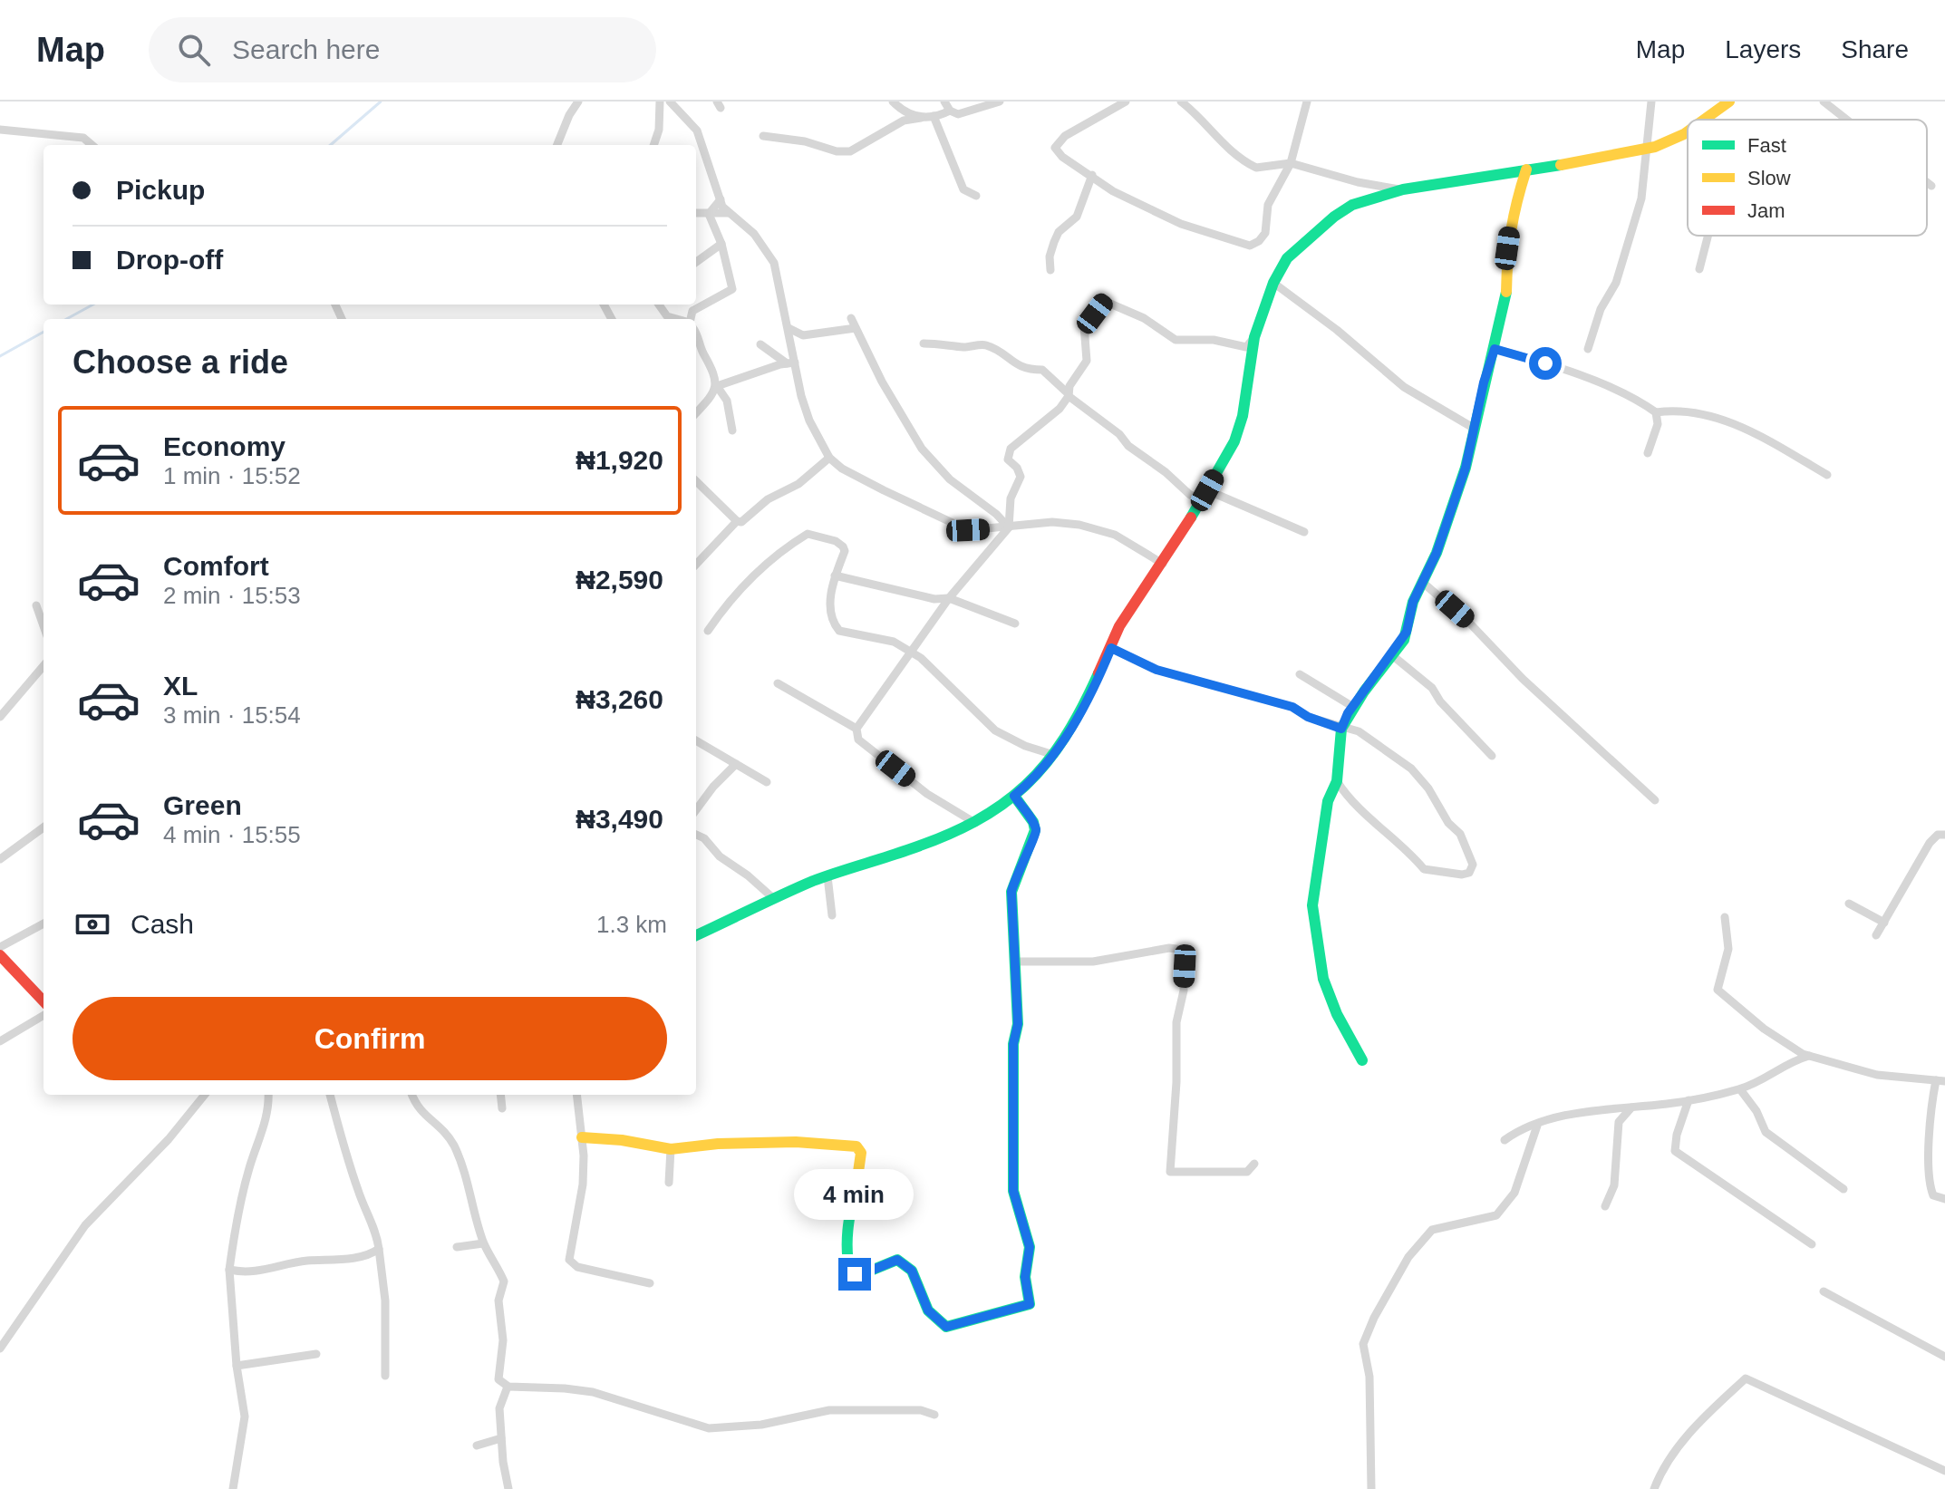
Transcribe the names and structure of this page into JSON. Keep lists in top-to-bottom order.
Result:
{
  "legend": ["Fast", "Slow", "Jam"],
  "page": {
    "header": "Map",
    "search": "Search here",
    "nav": ["Map", "Layers", "Share"],
    "banner": ["Pickup", "Drop-off"],
    "heading": "Choose a ride",
    "list": [
      {
        "name": "Economy",
        "note": "1 min · 15:52",
        "value": "₦1,920"
      },
      {
        "name": "Comfort",
        "note": "2 min · 15:53",
        "value": "₦2,590"
      },
      {
        "name": "XL",
        "note": "3 min · 15:54",
        "value": "₦3,260"
      },
      {
        "name": "Green",
        "note": "4 min · 15:55",
        "value": "₦3,490"
      }
    ],
    "pay": ["Cash", "1.3 km"],
    "buttons": "Confirm",
    "bubble": "4 min"
  }
}
